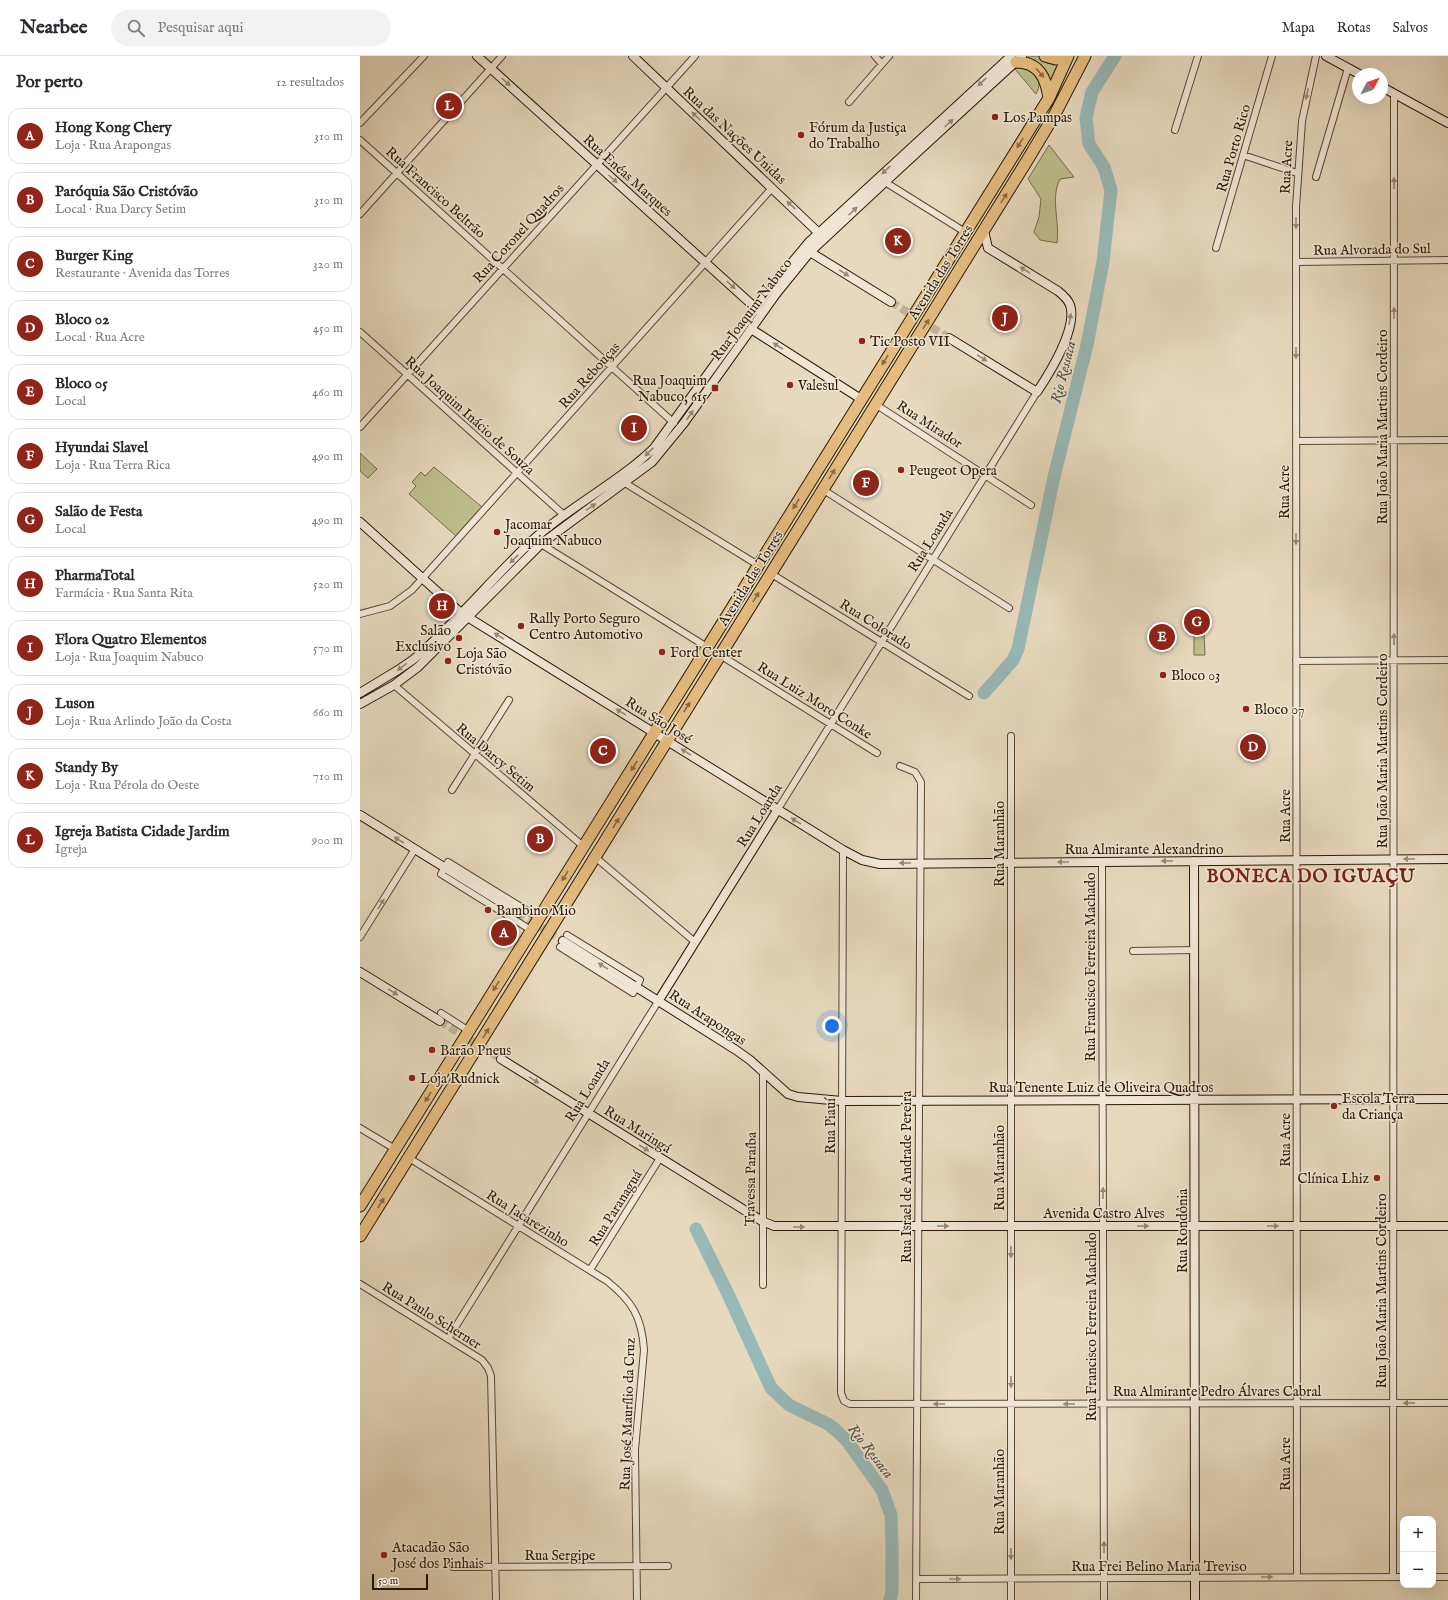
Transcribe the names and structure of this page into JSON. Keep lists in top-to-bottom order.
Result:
{
  "streets": {
    "highway": ["Avenida das Torres"],
    "main road": [
      "Rua das Nações Unidas",
      "Rua Enéas Marques",
      "Rua Joaquim Nabuco",
      "Rua Loanda",
      "Rua São José",
      "Rua Almirante Alexandrino",
      "Rua Arapongas",
      "Rua Tenente Luiz de Oliveira Quadros",
      "Rua Maringá",
      "Avenida Castro Alves",
      "Rua Rondônia"
    ],
    "street": [
      "Rua Porto Rico",
      "Rua Acre",
      "Rua Francisco Beltrão",
      "Rua Coronel Quadros",
      "Rua Alvorada do Sul",
      "Rua Rebouças",
      "Rua Joaquim Inácio de Souza",
      "Rua Mirador",
      "Rua João Maria Martins Cordeiro",
      "Rua Colorado",
      "Rua Luiz Moro Conke",
      "Rua Darcy Setim",
      "Rua Maranhão",
      "Rua Francisco Ferreira Machado",
      "Rua Piauí",
      "Rua Israel de Andrade Pereira",
      "Travessa Paraíba",
      "Rua Paranaguá",
      "Rua Jacarezinho",
      "Rua Paulo Scherner",
      "Rua Almirante Pedro Álvares Cabral",
      "Rua José Maurílio da Cruz",
      "Rua Sergipe",
      "Rua Frei Belino Maria Treviso"
    ]
  },
  "crossings": [
    ["Rua das Nações Unidas", "Rua Coronel Quadros"],
    ["Rua das Nações Unidas", "Rua Joaquim Nabuco"],
    ["Rua das Nações Unidas", "Rua Rebouças"],
    ["Rua Acre", "Rua Alvorada do Sul"],
    ["Rua Acre", "Rua Almirante Alexandrino"],
    ["Rua Acre", "Rua Tenente Luiz de Oliveira Quadros"],
    ["Rua Acre", "Avenida Castro Alves"],
    ["Rua Acre", "Rua Almirante Pedro Álvares Cabral"],
    ["Rua Acre", "Rua Frei Belino Maria Treviso"],
    ["Rua Enéas Marques", "Rua Coronel Quadros"],
    ["Rua Enéas Marques", "Rua Joaquim Nabuco"],
    ["Rua Enéas Marques", "Rua Rebouças"],
    ["Rua Francisco Beltrão", "Rua Coronel Quadros"],
    ["Rua Francisco Beltrão", "Rua Joaquim Nabuco"],
    ["Rua Francisco Beltrão", "Rua Rebouças"],
    ["Rua Coronel Quadros", "Rua Joaquim Inácio de Souza"],
    ["Rua Alvorada do Sul", "Rua João Maria Martins Cordeiro"],
    ["Avenida das Torres", "Rua Mirador"],
    ["Avenida das Torres", "Rua Loanda"],
    ["Avenida das Torres", "Rua Colorado"],
    ["Avenida das Torres", "Rua Luiz Moro Conke"],
    ["Avenida das Torres", "Rua São José"],
    ["Avenida das Torres", "Rua Darcy Setim"],
    ["Avenida das Torres", "Rua Jacarezinho"],
    ["Rua Joaquim Nabuco", "Rua Joaquim Inácio de Souza"],
    ["Rua Joaquim Nabuco", "Rua São José"],
    ["Rua Joaquim Nabuco", "Rua Darcy Setim"],
    ["Rua Rebouças", "Rua Joaquim Inácio de Souza"],
    ["Rua Rebouças", "Rua São José"],
    ["Rua Mirador", "Rua Loanda"],
    ["Rua João Maria Martins Cordeiro", "Rua Almirante Alexandrino"],
    ["Rua João Maria Martins Cordeiro", "Rua Tenente Luiz de Oliveira Quadros"],
    ["Rua João Maria Martins Cordeiro", "Avenida Castro Alves"],
    ["Rua João Maria Martins Cordeiro", "Rua Almirante Pedro Álvares Cabral"],
    ["Rua João Maria Martins Cordeiro", "Rua Frei Belino Maria Treviso"],
    ["Rua Loanda", "Rua Colorado"],
    ["Rua Loanda", "Rua Luiz Moro Conke"],
    ["Rua Loanda", "Rua São José"],
    ["Rua Loanda", "Rua Arapongas"],
    ["Rua Loanda", "Rua Maringá"],
    ["Rua Loanda", "Rua Jacarezinho"],
    ["Rua Loanda", "Rua Paulo Scherner"],
    ["Rua São José", "Rua Almirante Alexandrino"],
    ["Rua São José", "Rua Piauí"],
    ["Rua Maranhão", "Rua Almirante Alexandrino"],
    ["Rua Maranhão", "Rua Tenente Luiz de Oliveira Quadros"],
    ["Rua Maranhão", "Avenida Castro Alves"],
    ["Rua Maranhão", "Rua Almirante Pedro Álvares Cabral"],
    ["Rua Maranhão", "Rua Frei Belino Maria Treviso"],
    ["Rua Almirante Alexandrino", "Rua Francisco Ferreira Machado"],
    ["Rua Almirante Alexandrino", "Rua Piauí"],
    ["Rua Almirante Alexandrino", "Rua Israel de Andrade Pereira"],
    ["Rua Almirante Alexandrino", "Rua Rondônia"],
    ["Rua Francisco Ferreira Machado", "Rua Tenente Luiz de Oliveira Quadros"],
    ["Rua Francisco Ferreira Machado", "Avenida Castro Alves"],
    ["Rua Francisco Ferreira Machado", "Rua Almirante Pedro Álvares Cabral"],
    ["Rua Francisco Ferreira Machado", "Rua Frei Belino Maria Treviso"],
    ["Rua Arapongas", "Rua Tenente Luiz de Oliveira Quadros"],
    ["Rua Arapongas", "Travessa Paraíba"],
    ["Rua Tenente Luiz de Oliveira Quadros", "Rua Piauí"],
    ["Rua Tenente Luiz de Oliveira Quadros", "Rua Israel de Andrade Pereira"],
    ["Rua Tenente Luiz de Oliveira Quadros", "Travessa Paraíba"],
    ["Rua Tenente Luiz de Oliveira Quadros", "Rua Rondônia"],
    ["Rua Piauí", "Avenida Castro Alves"],
    ["Rua Piauí", "Rua Almirante Pedro Álvares Cabral"],
    ["Rua Maringá", "Travessa Paraíba"],
    ["Rua Maringá", "Rua Paranaguá"],
    ["Rua Maringá", "Avenida Castro Alves"],
    ["Rua Israel de Andrade Pereira", "Avenida Castro Alves"],
    ["Rua Israel de Andrade Pereira", "Rua Almirante Pedro Álvares Cabral"],
    ["Rua Israel de Andrade Pereira", "Rua Frei Belino Maria Treviso"],
    ["Travessa Paraíba", "Avenida Castro Alves"],
    ["Rua Paranaguá", "Rua Jacarezinho"],
    ["Avenida Castro Alves", "Rua Rondônia"],
    ["Rua Jacarezinho", "Rua José Maurílio da Cruz"],
    ["Rua Rondônia", "Rua Almirante Pedro Álvares Cabral"],
    ["Rua Rondônia", "Rua Frei Belino Maria Treviso"],
    ["Rua Paulo Scherner", "Rua Sergipe"],
    ["Rua José Maurílio da Cruz", "Rua Sergipe"]
  ],
  "one_way": [
    "Rua das Nações Unidas",
    "Rua Acre",
    "Rua Enéas Marques",
    "Rua João Maria Martins Cordeiro",
    "Rua São José",
    "Rua Maranhão",
    "Rua Almirante Alexandrino",
    "Rua Francisco Ferreira Machado",
    "Rua Maringá",
    "Avenida Castro Alves",
    "Rua Almirante Pedro Álvares Cabral",
    "Rua Frei Belino Maria Treviso"
  ],
  "districts": ["BONECA DO IGUAÇU"],
  "water": ["Rio Ressaca"],
  "places": {
    "other": [
      "Los Pampas",
      "Fórum da Justiça do Trabalho",
      "Tic Posto VII",
      "Valesul",
      "Peugeot Opera",
      "Jacomar Joaquim Nabuco",
      "Rally Porto Seguro Centro Automotivo",
      "Salão Exclusivo",
      "Ford Center",
      "Loja São Cristóvão",
      "Bloco 03",
      "Bloco 07",
      "Bambino Mio",
      "Barão Pneus",
      "Loja Rudnick",
      "Escola Terra da Criança",
      "Clínica Lhiz",
      "Atacadão São José dos Pinhais"
    ],
    "transit": ["Rua Joaquim Nabuco, 615"]
  },
  "scale_bar": "50 m",
  "north": "top right",
  "page": {
    "header": "Nearbee",
    "search": "Pesquisar aqui",
    "nav": ["Mapa", "Rotas", "Salvos"],
    "heading": ["Por perto", "12 resultados"],
    "pins": [
      "L",
      "K",
      "J",
      "I",
      "F",
      "H",
      "G",
      "E",
      "D",
      "C",
      "B",
      "A"
    ],
    "list": [
      {
        "mark": "A",
        "name": "Hong Kong Chery",
        "note": "Loja · Rua Arapongas",
        "value": "310 m"
      },
      {
        "mark": "B",
        "name": "Paróquia São Cristóvão",
        "note": "Local · Rua Darcy Setim",
        "value": "310 m"
      },
      {
        "mark": "C",
        "name": "Burger King",
        "note": "Restaurante · Avenida das Torres",
        "value": "320 m"
      },
      {
        "mark": "D",
        "name": "Bloco 02",
        "note": "Local · Rua Acre",
        "value": "450 m"
      },
      {
        "mark": "E",
        "name": "Bloco 05",
        "note": "Local",
        "value": "460 m"
      },
      {
        "mark": "F",
        "name": "Hyundai Slavel",
        "note": "Loja · Rua Terra Rica",
        "value": "490 m"
      },
      {
        "mark": "G",
        "name": "Salão de Festa",
        "note": "Local",
        "value": "490 m"
      },
      {
        "mark": "H",
        "name": "PharmaTotal",
        "note": "Farmácia · Rua Santa Rita",
        "value": "520 m"
      },
      {
        "mark": "I",
        "name": "Flora Quatro Elementos",
        "note": "Loja · Rua Joaquim Nabuco",
        "value": "570 m"
      },
      {
        "mark": "J",
        "name": "Luson",
        "note": "Loja · Rua Arlindo João da Costa",
        "value": "660 m"
      },
      {
        "mark": "K",
        "name": "Standy By",
        "note": "Loja · Rua Pérola do Oeste",
        "value": "710 m"
      },
      {
        "mark": "L",
        "name": "Igreja Batista Cidade Jardim",
        "note": "Igreja",
        "value": "900 m"
      }
    ],
    "map_buttons": ["+", "−"],
    "scale": "50 m"
  }
}
